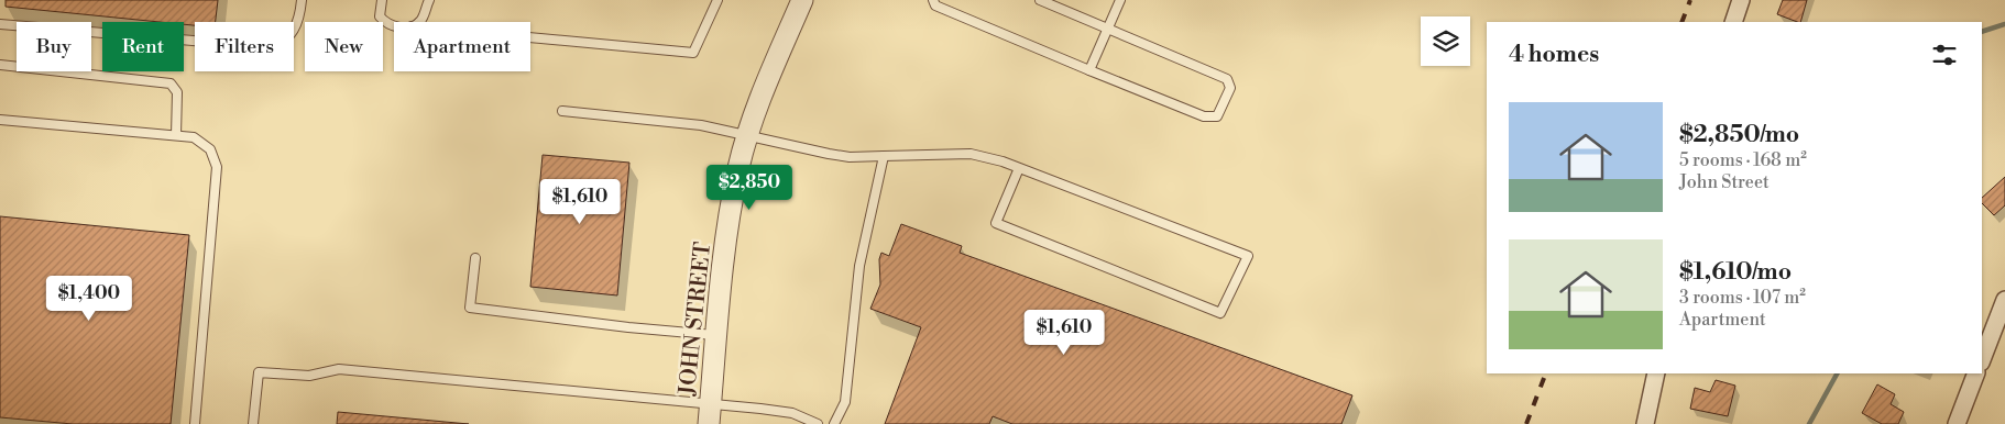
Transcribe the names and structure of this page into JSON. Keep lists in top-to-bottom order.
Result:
{
  "streets": {
    "street": ["JOHN STREET"]
  },
  "page": {
    "chip": [
      "Buy",
      "Rent",
      "Filters",
      "New",
      "Apartment"
    ],
    "heading": "4 homes",
    "list": [
      {
        "name": "$2,850/mo",
        "note": "5 rooms · 168 m² · John Street"
      },
      {
        "name": "$1,610/mo",
        "note": "3 rooms · 107 m² · Apartment"
      }
    ],
    "price": [
      "$2,850",
      "$1,610",
      "$1,400",
      "$1,610"
    ]
  }
}
